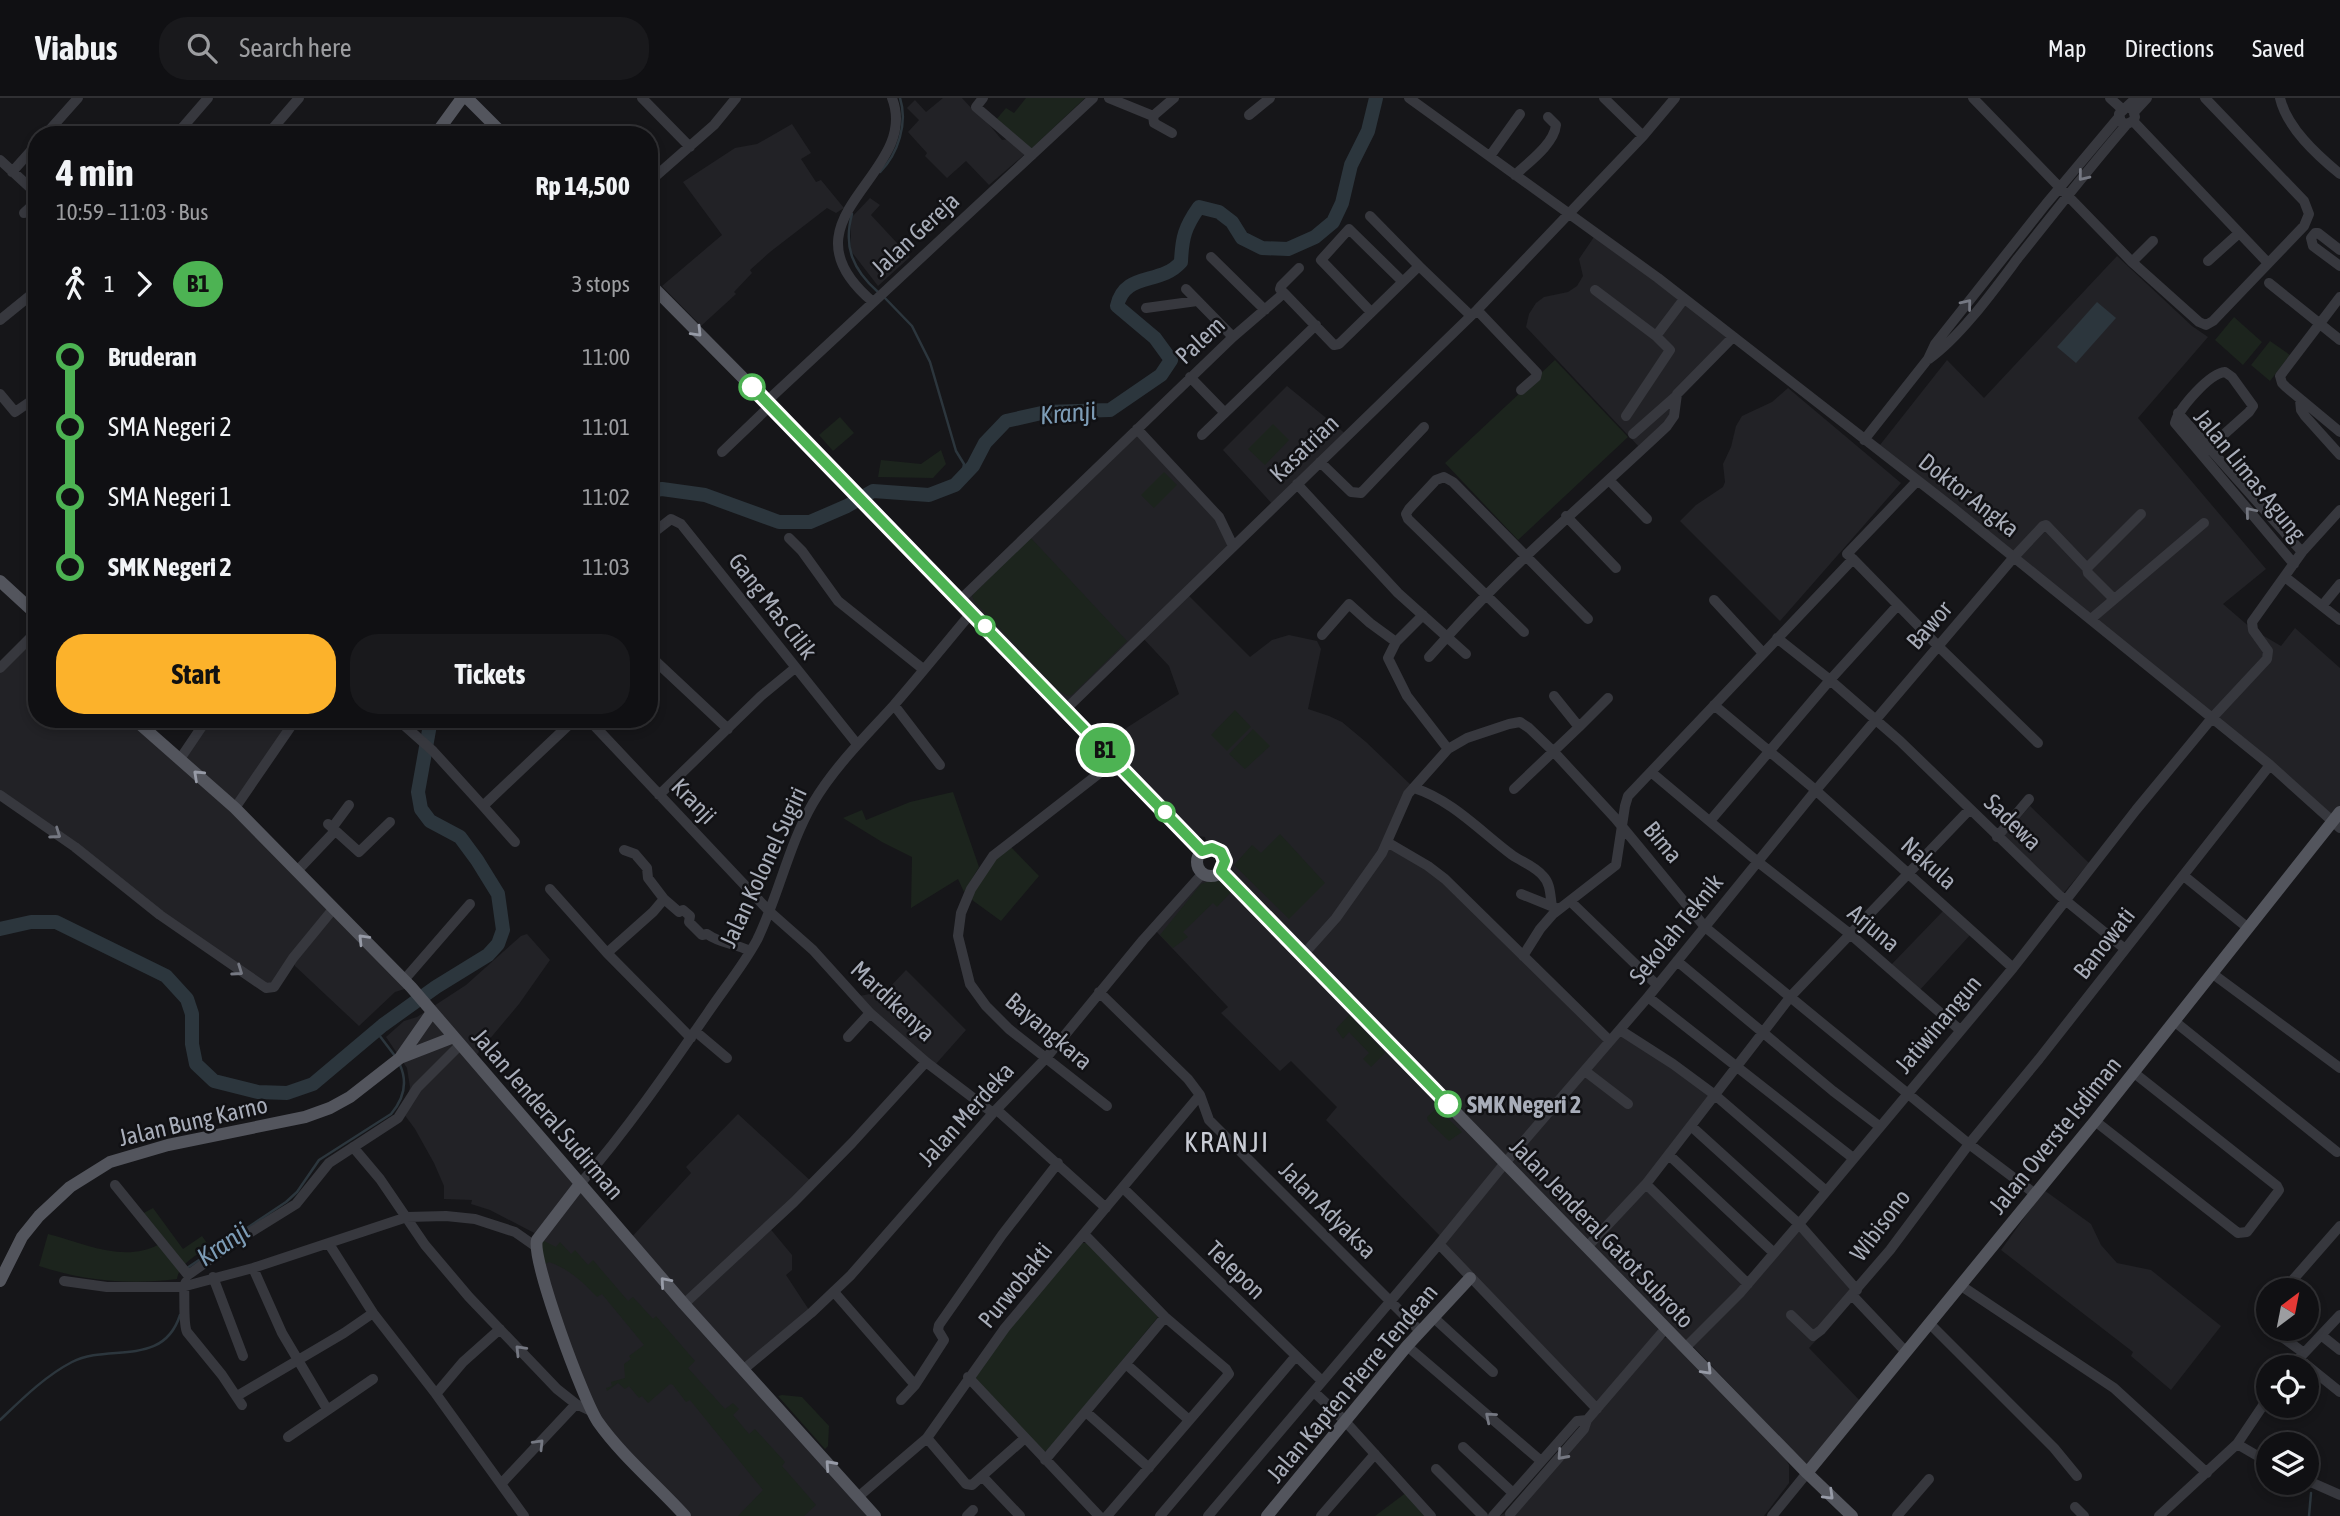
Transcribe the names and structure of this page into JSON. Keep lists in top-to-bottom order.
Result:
{
  "streets": {
    "main road": [
      "Jalan Jenderal Sudirman",
      "Jalan Bung Karno",
      "Jalan Overste Isdiman",
      "Jalan Jenderal Gatot Subroto",
      "Jalan Kapten Pierre Tendean"
    ],
    "street": [
      "Jalan Gereja",
      "Palem",
      "Kasatrian",
      "Jalan Limas Agung",
      "Doktor Angka",
      "Gang Mas Cilik",
      "Bawor",
      "Kranji",
      "Sadewa",
      "Bima",
      "Nakula",
      "Jalan Kolonel Sugiri",
      "Arjuna",
      "Sekolah Teknik",
      "Banowati",
      "Mardikenya",
      "Jatiwinangun",
      "Bayangkara",
      "Jalan Merdeka",
      "Jalan Adyaksa",
      "Wibisono",
      "Telepon",
      "Purwobakti"
    ]
  },
  "crossings": [
    ["Kasatrian", "Doktor Angka"],
    ["Doktor Angka", "Bawor"],
    ["Doktor Angka", "Banowati"],
    ["Doktor Angka", "Jatiwinangun"],
    ["Doktor Angka", "Jalan Overste Isdiman"],
    ["Gang Mas Cilik", "Jalan Kolonel Sugiri"],
    ["Bawor", "Sadewa"],
    ["Bawor", "Sekolah Teknik"],
    ["Kranji", "Jalan Kolonel Sugiri"],
    ["Kranji", "Mardikenya"],
    ["Sadewa", "Sekolah Teknik"],
    ["Sadewa", "Banowati"],
    ["Sadewa", "Jatiwinangun"],
    ["Bima", "Sekolah Teknik"],
    ["Bima", "Banowati"],
    ["Bima", "Jatiwinangun"],
    ["Bima", "Jalan Overste Isdiman"],
    ["Bima", "Wibisono"],
    ["Bima", "Jalan Jenderal Gatot Subroto"],
    ["Nakula", "Sekolah Teknik"],
    ["Nakula", "Jatiwinangun"],
    ["Jalan Kolonel Sugiri", "Mardikenya"],
    ["Jalan Kolonel Sugiri", "Jalan Jenderal Sudirman"],
    ["Arjuna", "Sekolah Teknik"],
    ["Arjuna", "Jatiwinangun"],
    ["Sekolah Teknik", "Jalan Adyaksa"],
    ["Sekolah Teknik", "Jalan Jenderal Gatot Subroto"],
    ["Sekolah Teknik", "Telepon"],
    ["Banowati", "Wibisono"],
    ["Mardikenya", "Jalan Merdeka"],
    ["Jatiwinangun", "Jalan Jenderal Gatot Subroto"],
    ["Bayangkara", "Jalan Merdeka"],
    ["Jalan Jenderal Sudirman", "Jalan Merdeka"],
    ["Jalan Jenderal Sudirman", "Purwobakti"],
    ["Jalan Merdeka", "Jalan Adyaksa"],
    ["Jalan Merdeka", "Jalan Jenderal Gatot Subroto"],
    ["Jalan Overste Isdiman", "Jalan Jenderal Gatot Subroto"],
    ["Jalan Adyaksa", "Purwobakti"],
    ["Jalan Adyaksa", "Jalan Kapten Pierre Tendean"],
    ["Telepon", "Purwobakti"]
  ],
  "one_way": ["Jalan Jenderal Sudirman"],
  "districts": ["KRANJI"],
  "water": ["Kranji"],
  "places": ["SMK Negeri 2"],
  "lines": ["bus line B1"],
  "north": "top right",
  "page": {
    "header": "Viabus",
    "search": "Search here",
    "nav": ["Map", "Directions", "Saved"],
    "on_map": "B1",
    "heading": ["4 min", "10:59 – 11:03 · Bus", "Rp 14,500"],
    "legs": ["1", "B1", "3 stops"],
    "list": [
      {
        "name": "Bruderan",
        "value": "11:00"
      },
      {
        "name": "SMA Negeri 2",
        "value": "11:01"
      },
      {
        "name": "SMA Negeri 1",
        "value": "11:02"
      },
      {
        "name": "SMK Negeri 2",
        "value": "11:03"
      }
    ],
    "buttons": ["Start", "Tickets"]
  }
}
